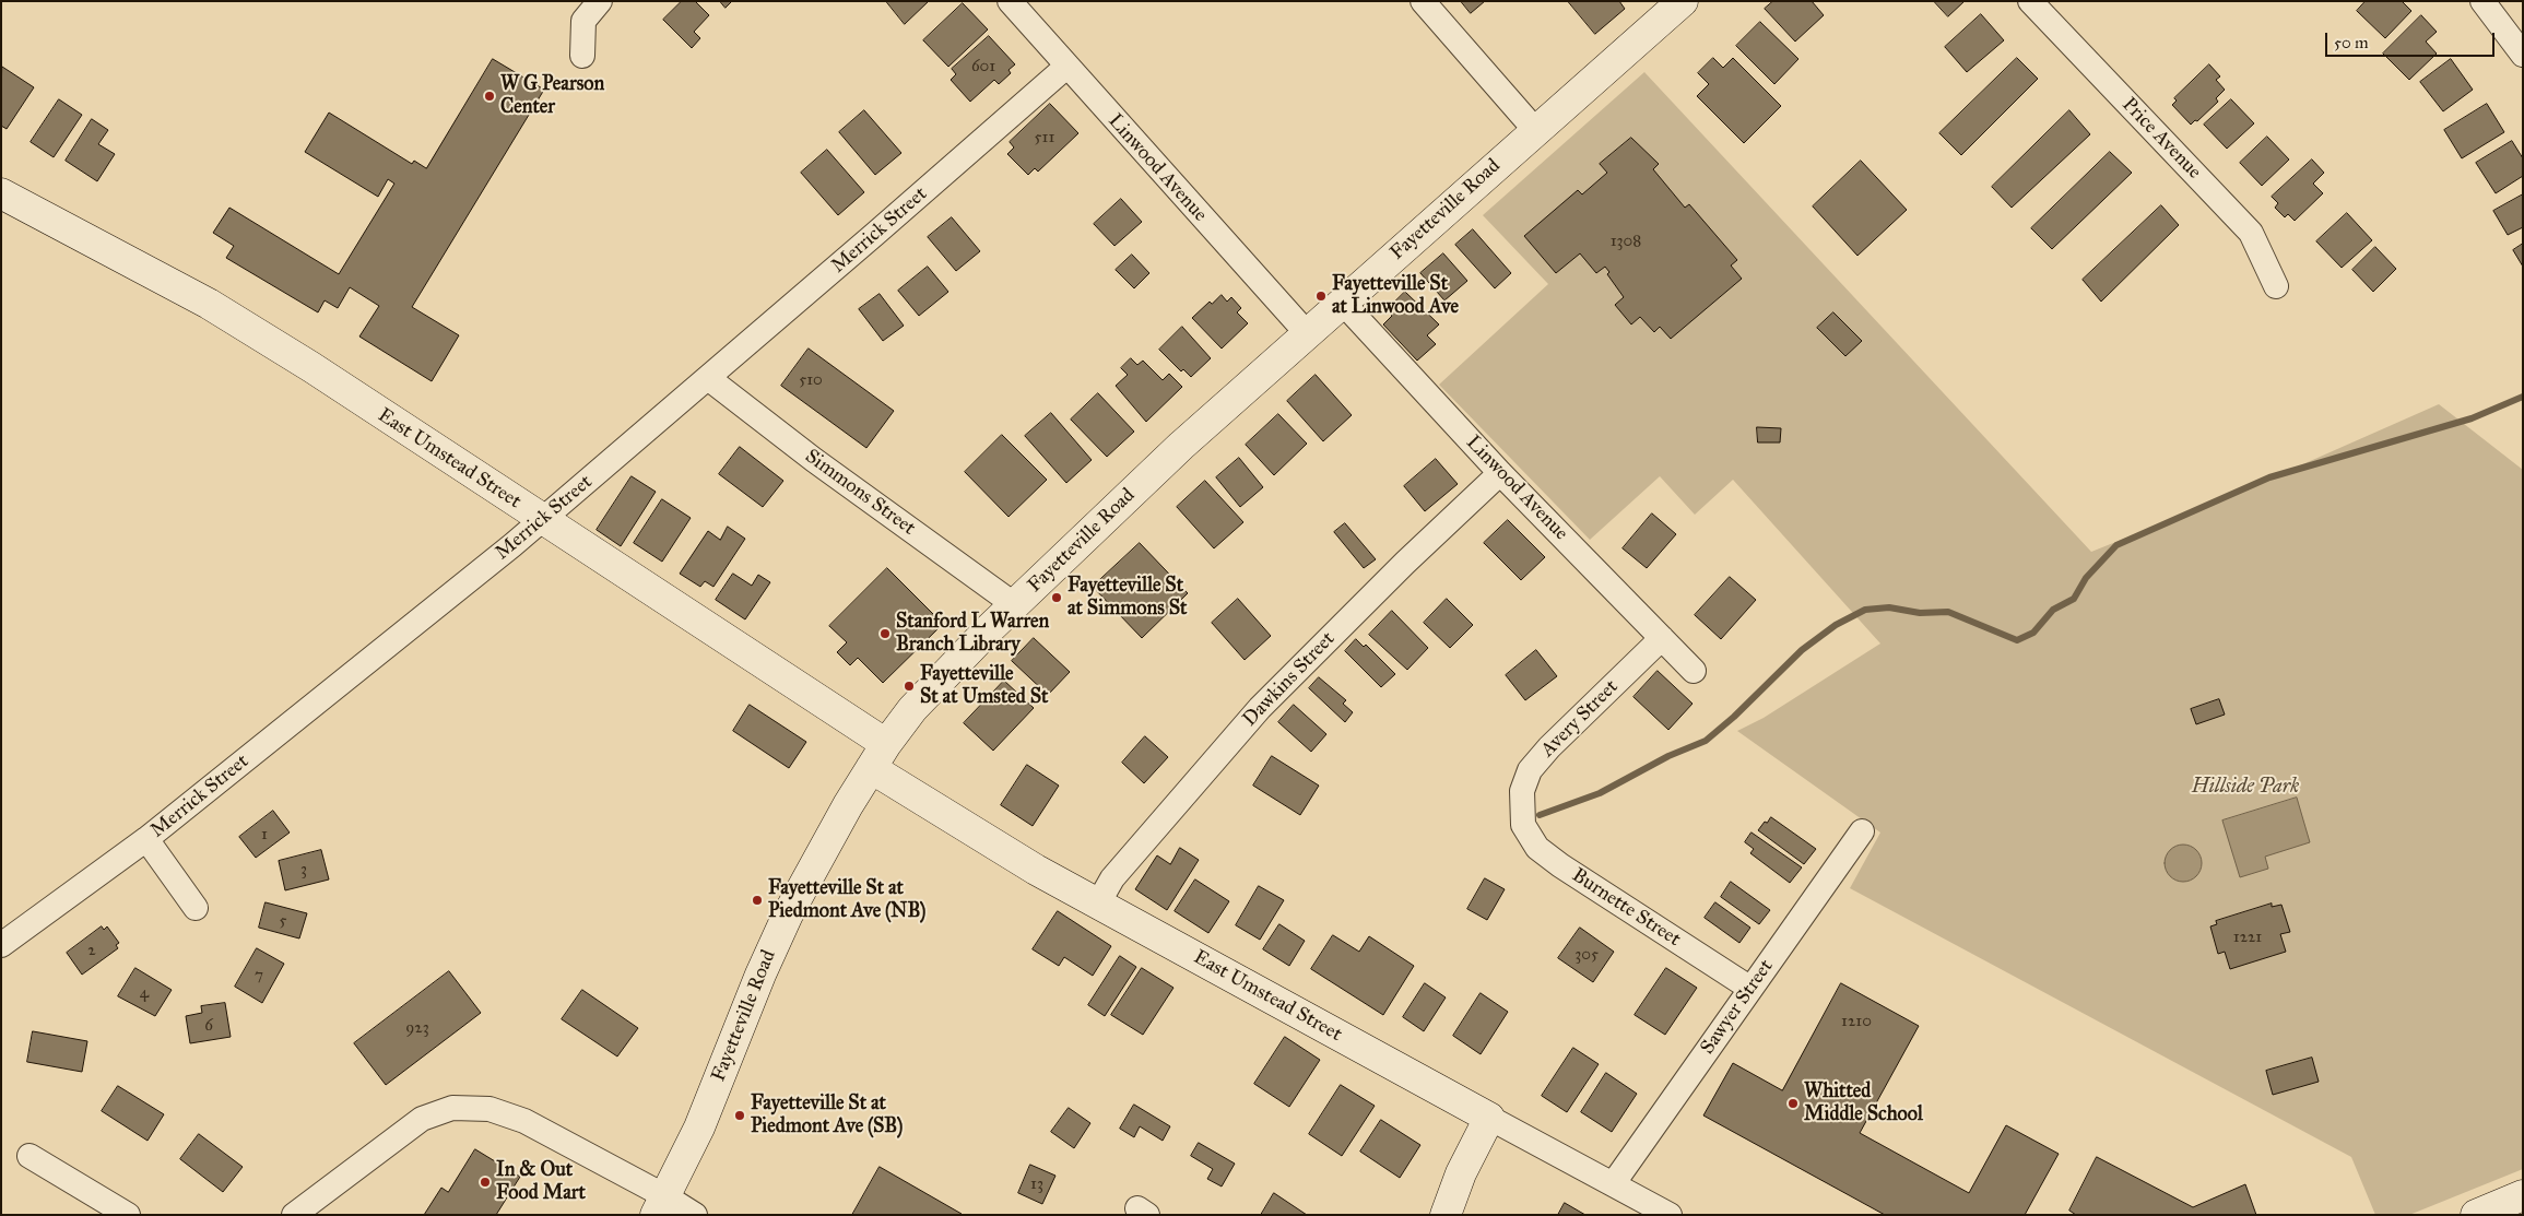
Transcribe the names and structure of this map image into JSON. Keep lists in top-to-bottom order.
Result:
{
  "streets": {
    "street": [
      "Price Avenue",
      "Linwood Avenue",
      "Fayetteville Road",
      "Merrick Street",
      "East Umstead Street",
      "Simmons Street",
      "Dawkins Street",
      "Avery Street",
      "Burnette Street",
      "Sawyer Street"
    ]
  },
  "crossings": [
    ["Linwood Avenue", "Fayetteville Road"],
    ["Linwood Avenue", "Merrick Street"],
    ["Linwood Avenue", "Dawkins Street"],
    ["Linwood Avenue", "Avery Street"],
    ["Fayetteville Road", "East Umstead Street"],
    ["Fayetteville Road", "Simmons Street"],
    ["Merrick Street", "East Umstead Street"],
    ["Merrick Street", "Simmons Street"],
    ["East Umstead Street", "Dawkins Street"],
    ["East Umstead Street", "Sawyer Street"],
    ["Avery Street", "Burnette Street"],
    ["Burnette Street", "Sawyer Street"]
  ],
  "parks": ["Hillside Park"],
  "places": [
    "W G Pearson Center",
    "Fayetteville St at Linwood Ave",
    "Fayetteville St at Simmons St",
    "Stanford L Warren Branch Library",
    "Fayetteville St at Umsted St",
    "Fayetteville St at Piedmont Ave (NB)",
    "Whitted Middle School",
    "Fayetteville St at Piedmont Ave (SB)",
    "In & Out Food Mart"
  ],
  "house_numbers": [
    "601",
    "511",
    "1308",
    "510",
    "1",
    "3",
    "5",
    "1221",
    "2",
    "305",
    "7",
    "4",
    "1210",
    "6",
    "923",
    "13"
  ],
  "scale_bar": "50 m"
}
